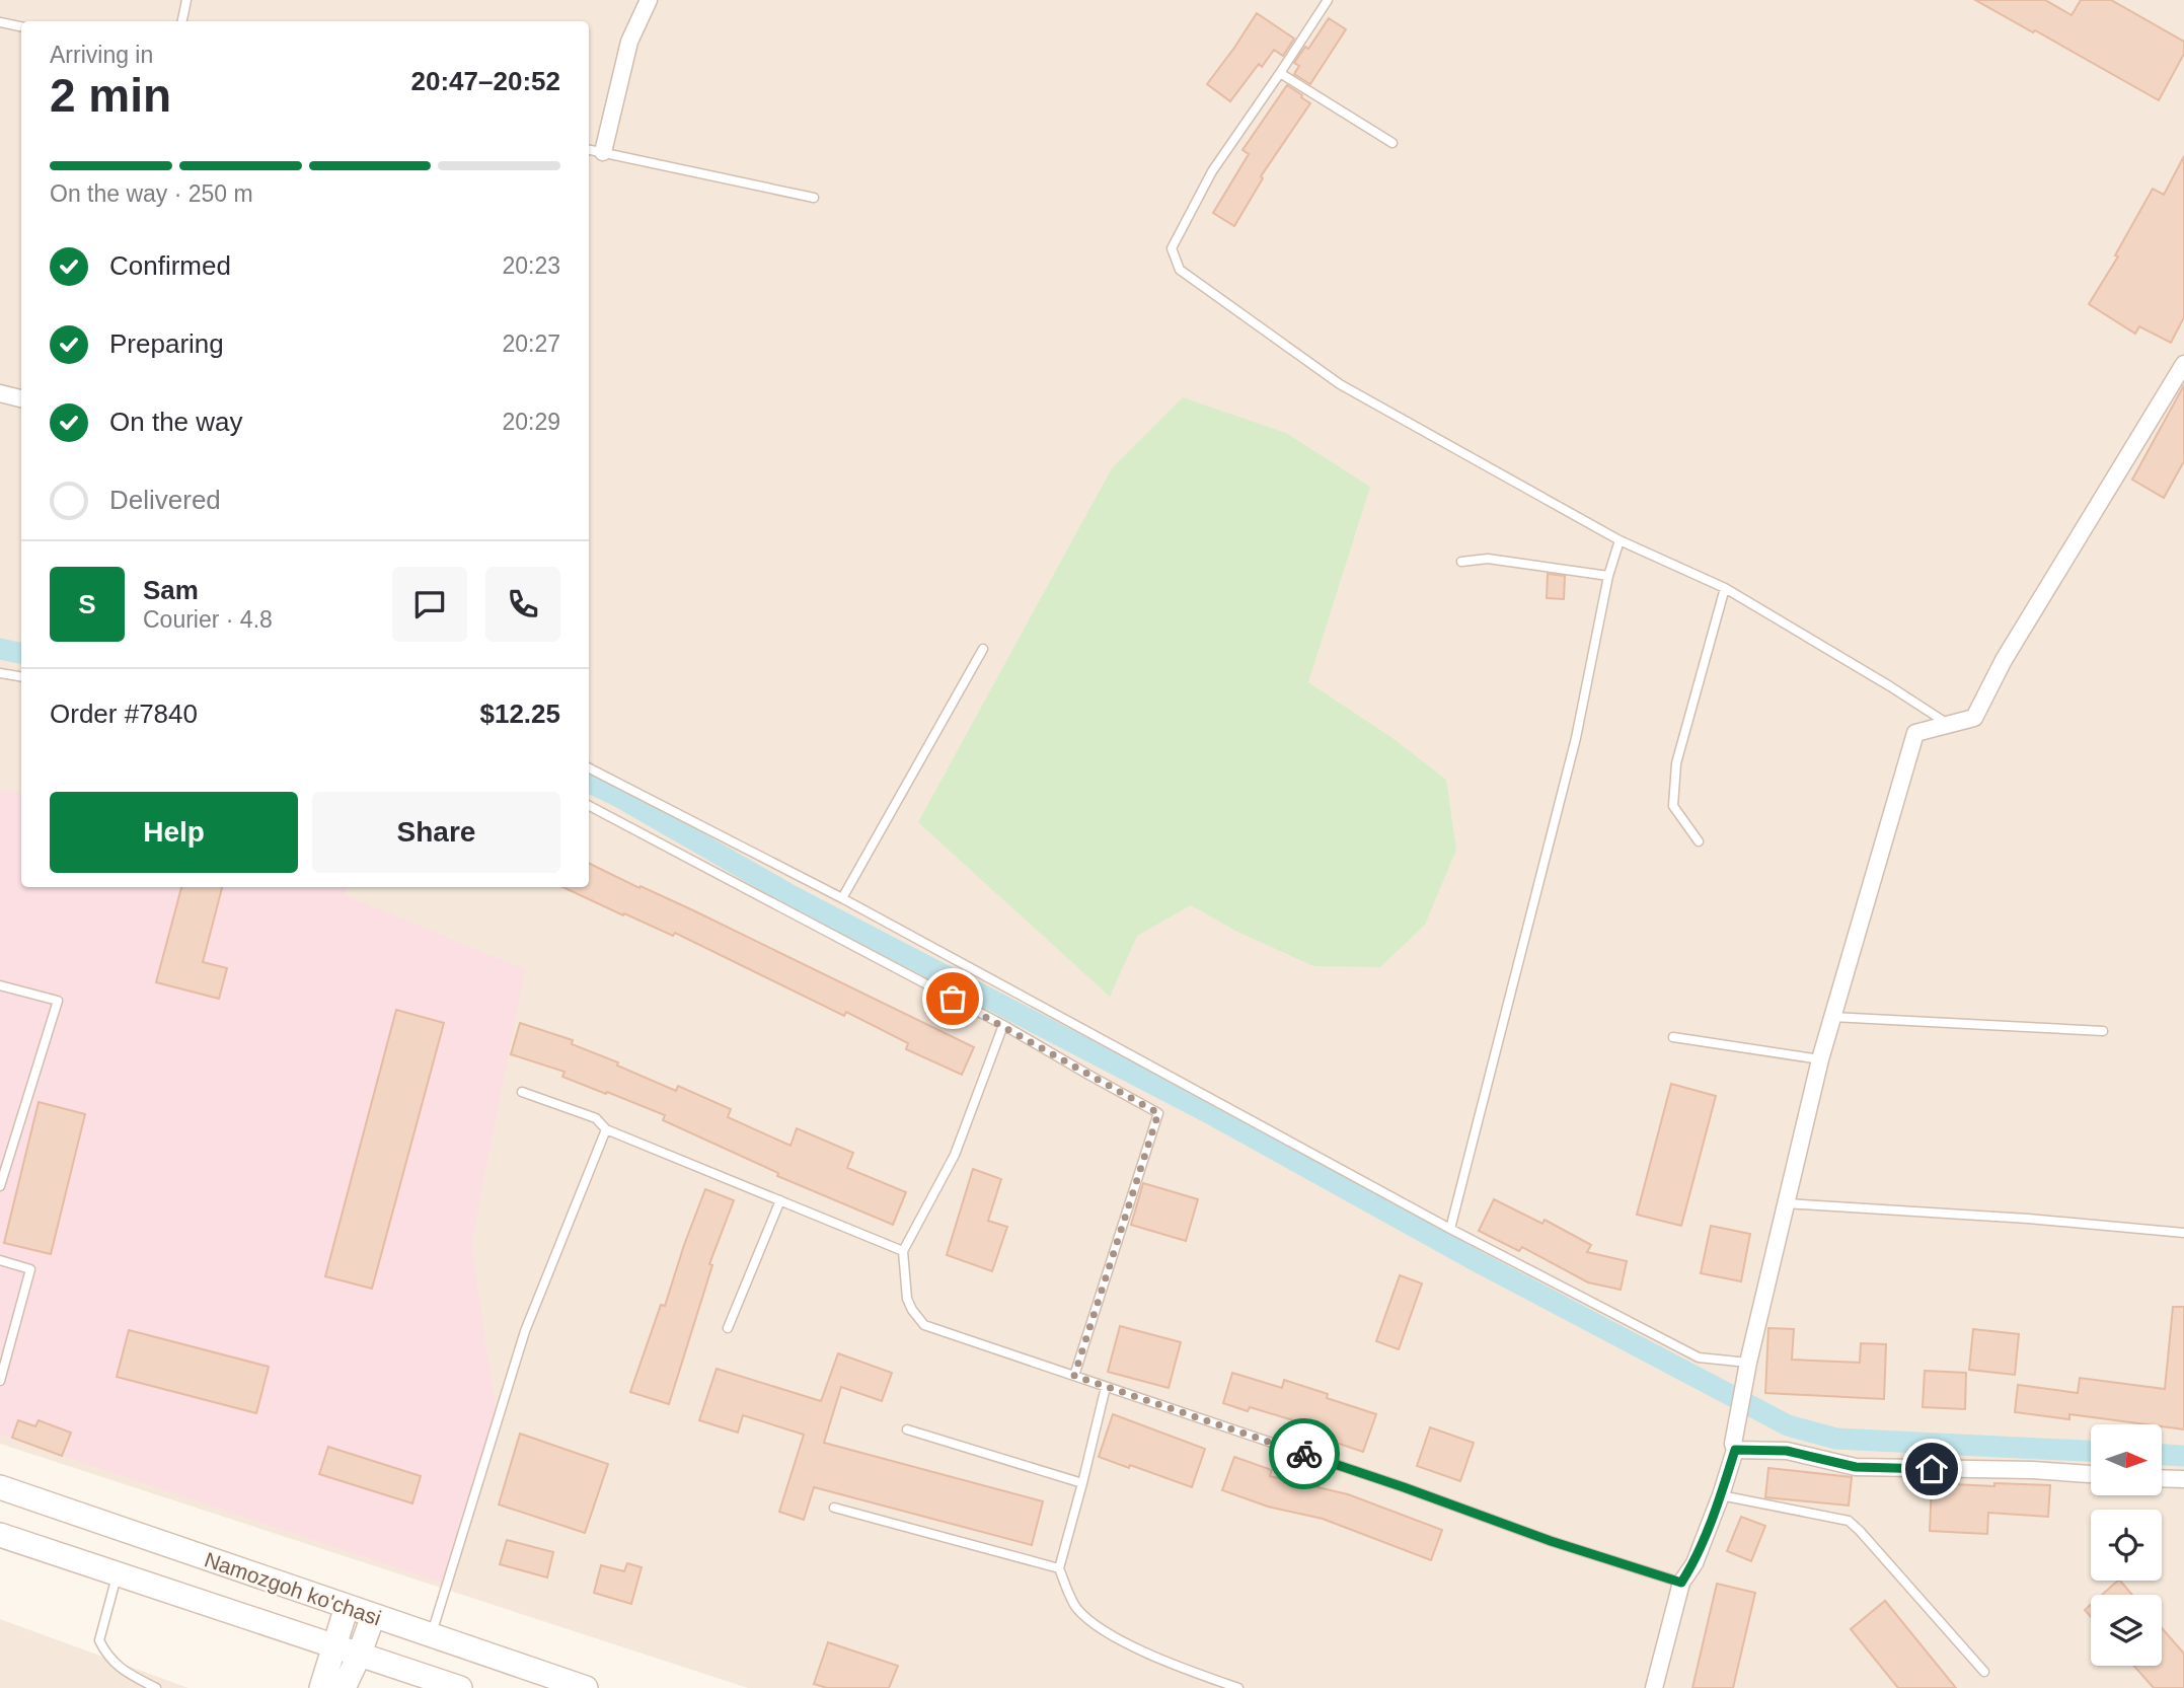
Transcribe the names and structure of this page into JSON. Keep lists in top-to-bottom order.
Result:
{
  "streets": {
    "main road": ["Namozgoh ko'chasi"]
  },
  "north": "right",
  "page": {
    "heading": ["2 min", "Arriving in", "20:47–20:52"],
    "panel": [
      "Sam",
      "Courier · 4.8",
      "Order #7840",
      "$12.25"
    ],
    "bar": "On the way · 250 m",
    "list": [
      ["Confirmed", "20:23"],
      ["Preparing", "20:27"],
      ["On the way", "20:29"],
      "Delivered"
    ],
    "round": "S",
    "buttons": ["Help", "Share"]
  }
}
